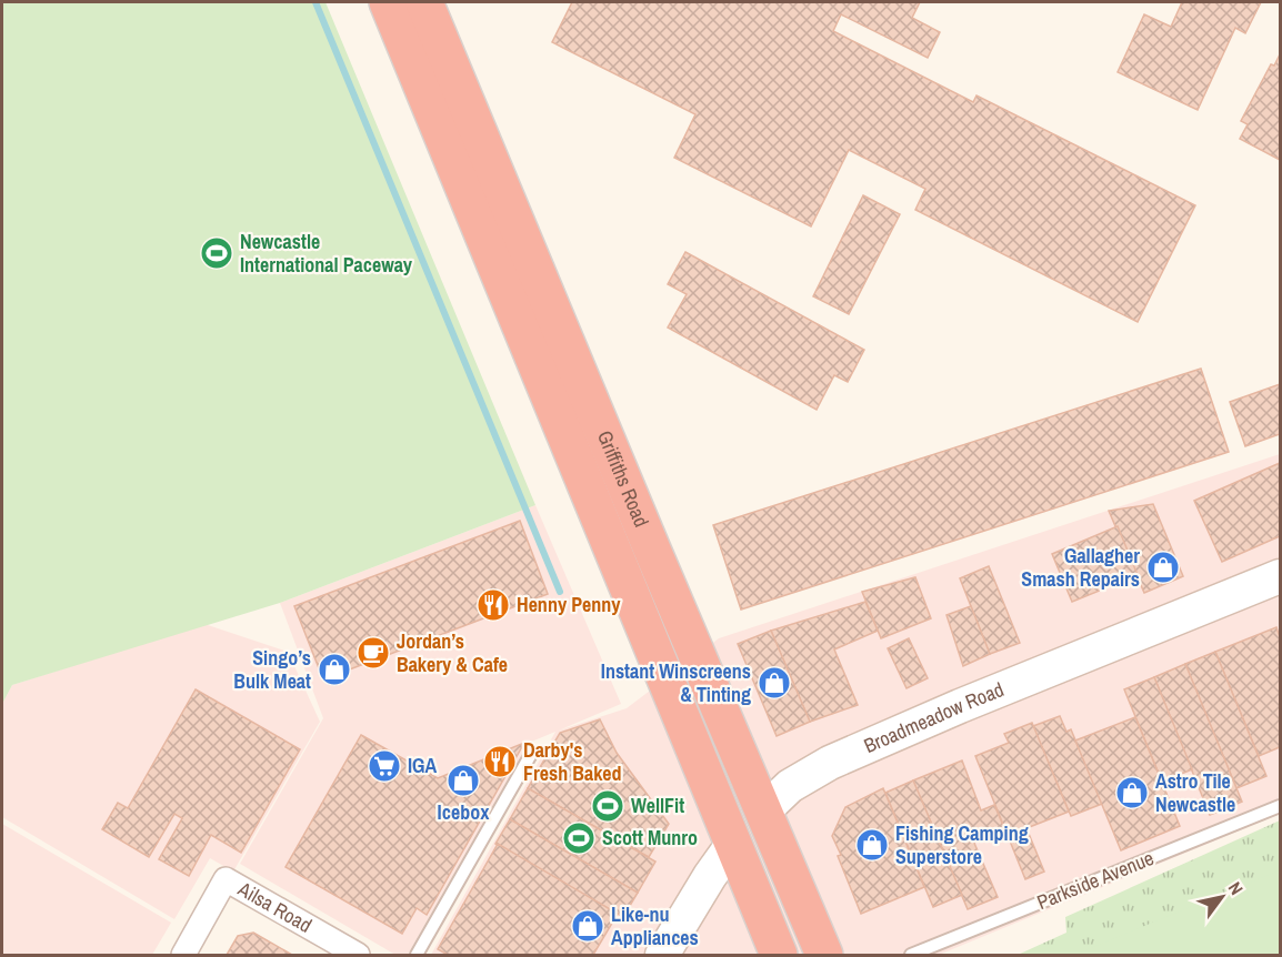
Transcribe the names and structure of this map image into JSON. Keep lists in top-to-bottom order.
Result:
{
  "streets": {
    "highway": ["Griffiths Road", "Broadmeadow Road"],
    "street": ["Ailsa Road"],
    "lane": ["Parkside Avenue"]
  },
  "crossings": [
    ["Griffiths Road", "Broadmeadow Road"]
  ],
  "places": {
    "sports": ["Newcastle International Paceway", "WellFit", "Scott Munro"],
    "shop": [
      "Gallagher Smash Repairs",
      "Singo’s Bulk Meat",
      "Instant Winscreens & Tinting",
      "Icebox",
      "Astro Tile Newcastle",
      "Fishing Camping Superstore",
      "Like-nu Appliances"
    ],
    "restaurant": ["Henny Penny", "Darby's Fresh Baked"],
    "cafe": ["Jordan’s Bakery & Cafe"],
    "supermarket": ["IGA"]
  },
  "north": "top right"
}
